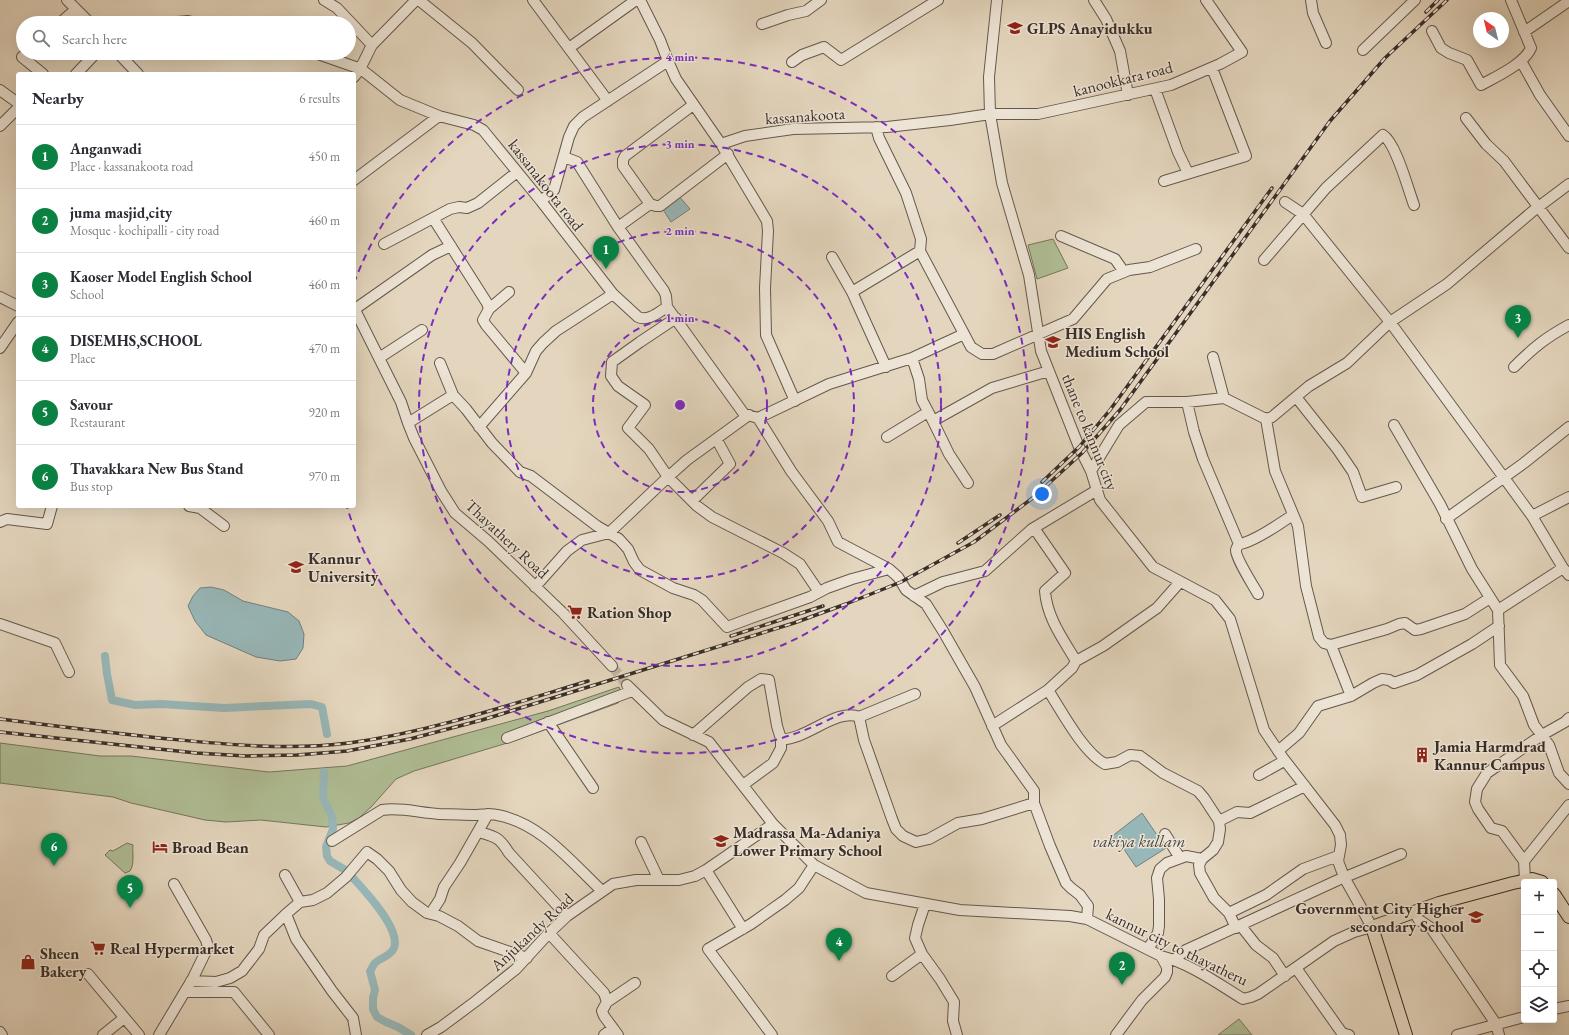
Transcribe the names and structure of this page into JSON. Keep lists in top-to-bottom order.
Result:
{
  "streets": {
    "street": [
      "kanookkara road",
      "kassanakoota",
      "kassanakoota road",
      "thane to kannur city",
      "Thayathery Road",
      "Anjukandy Road",
      "kannur city to thayatheru"
    ]
  },
  "crossings": [
    ["kanookkara road", "kassanakoota"],
    ["kanookkara road", "thane to kannur city"],
    ["kassanakoota", "thane to kannur city"],
    ["thane to kannur city", "kannur city to thayatheru"],
    ["Anjukandy Road", "kannur city to thayatheru"]
  ],
  "water": ["vakiya kullam"],
  "places": {
    "school or university": [
      "GLPS Anayidukku",
      "HIS English Medium School",
      "Kannur University",
      "Madrassa Ma-Adaniya Lower Primary School",
      "Government City Higher secondary School"
    ],
    "supermarket": ["Ration Shop", "Real Hypermarket"],
    "building": ["Jamia Harmdrad Kannur Campus"],
    "hotel": ["Broad Bean"],
    "shop": ["Sheen Bakery"]
  },
  "north": "top left",
  "page": {
    "search": "Search here",
    "heading": ["Nearby", "6 results"],
    "list": [
      {
        "mark": "1",
        "name": "Anganwadi",
        "note": "Place · kassanakoota road",
        "value": "450 m"
      },
      {
        "mark": "2",
        "name": "juma masjid,city",
        "note": "Mosque · kochipalli - city road",
        "value": "460 m"
      },
      {
        "mark": "3",
        "name": "Kaoser Model English School",
        "note": "School",
        "value": "460 m"
      },
      {
        "mark": "4",
        "name": "DISEMHS,SCHOOL",
        "note": "Place",
        "value": "470 m"
      },
      {
        "mark": "5",
        "name": "Savour",
        "note": "Restaurant",
        "value": "920 m"
      },
      {
        "mark": "6",
        "name": "Thavakkara New Bus Stand",
        "note": "Bus stop",
        "value": "970 m"
      }
    ],
    "pins": [
      "1",
      "3",
      "6",
      "5",
      "4",
      "2"
    ],
    "map_buttons": ["+", "−"]
  },
  "rings": [
    "4 min",
    "3 min",
    "2 min",
    "1 min"
  ]
}
